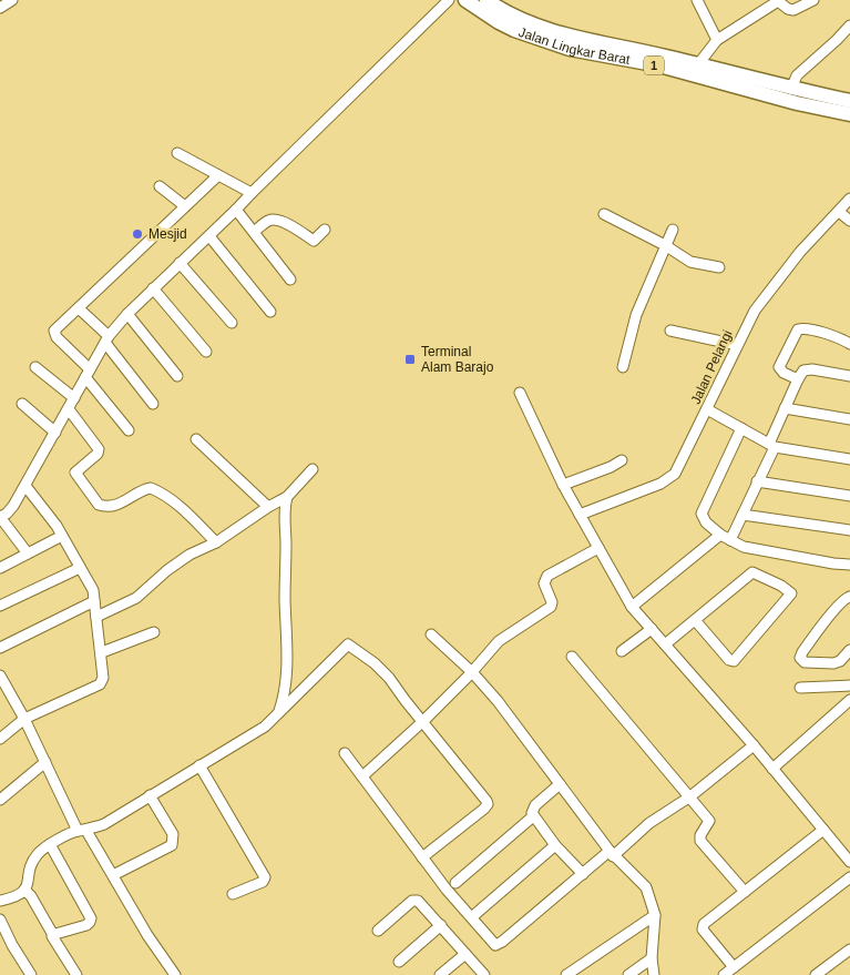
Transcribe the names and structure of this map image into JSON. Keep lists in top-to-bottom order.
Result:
{
  "streets": {
    "highway": ["Jalan Lingkar Barat", "1"],
    "street": ["Jalan Pelangi"]
  },
  "places": {
    "other": ["Mesjid"],
    "transit": ["Terminal Alam Barajo"]
  }
}
